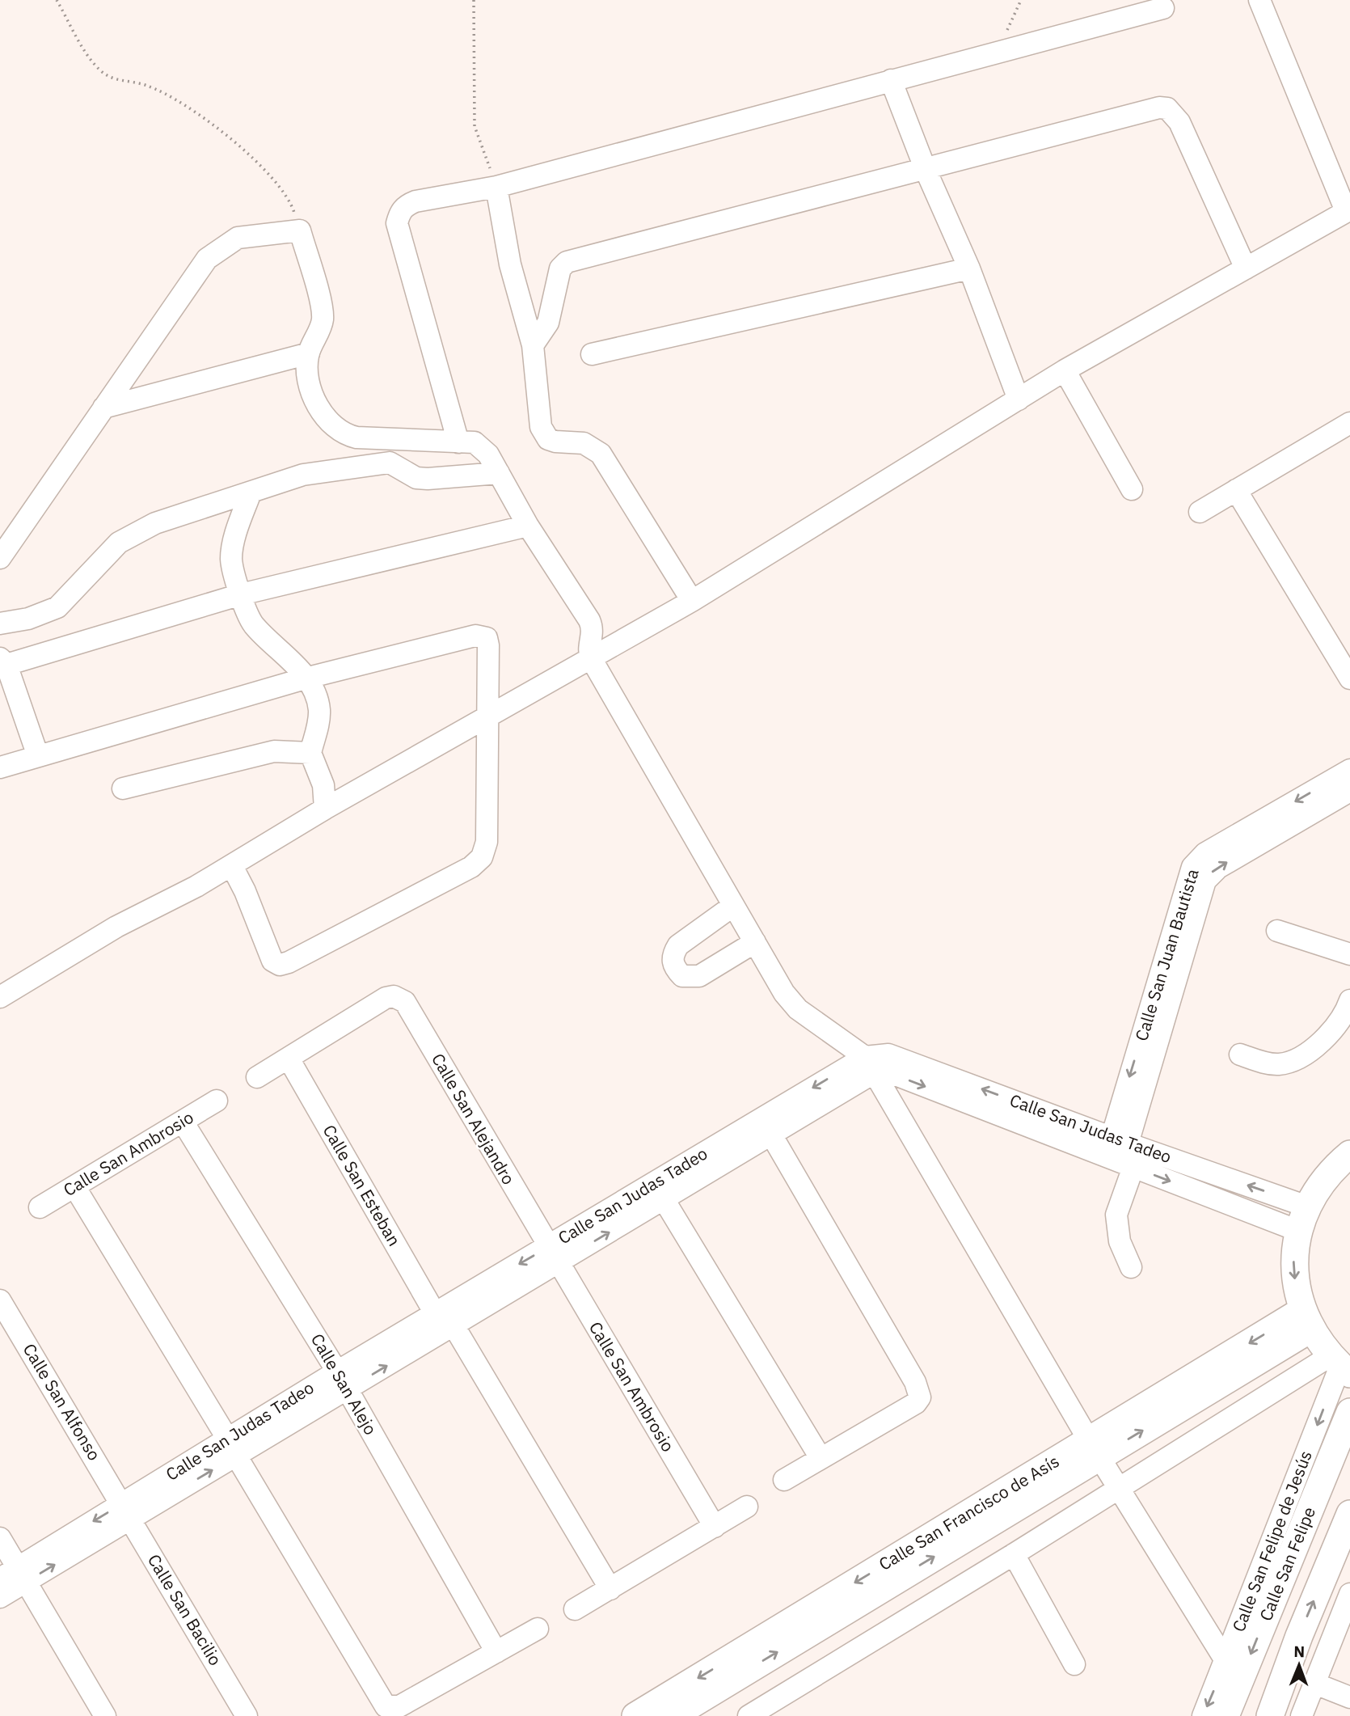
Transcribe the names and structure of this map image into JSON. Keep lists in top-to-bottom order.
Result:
{
  "streets": {
    "main road": ["Calle San Francisco de Asís", "Calle San Felipe"],
    "street": [
      "Calle San Juan Bautista",
      "Calle San Alejandro",
      "Calle San Judas Tadeo",
      "Calle San Ambrosio",
      "Calle San Esteban",
      "Calle San Alejo",
      "Calle San Alfonso",
      "Calle San Felipe de Jesús",
      "Calle San Bacilio"
    ]
  },
  "crossings": [
    ["Calle San Juan Bautista", "Calle San Judas Tadeo"],
    ["Calle San Alejandro", "Calle San Judas Tadeo"],
    ["Calle San Alejandro", "Calle San Ambrosio"],
    ["Calle San Alejandro", "Calle San Esteban"],
    ["Calle San Judas Tadeo", "Calle San Ambrosio"],
    ["Calle San Judas Tadeo", "Calle San Esteban"],
    ["Calle San Judas Tadeo", "Calle San Alejo"],
    ["Calle San Judas Tadeo", "Calle San Alfonso"],
    ["Calle San Judas Tadeo", "Calle San Bacilio"],
    ["Calle San Ambrosio", "Calle San Alejo"],
    ["Calle San Alfonso", "Calle San Bacilio"]
  ],
  "north": "top"
}
